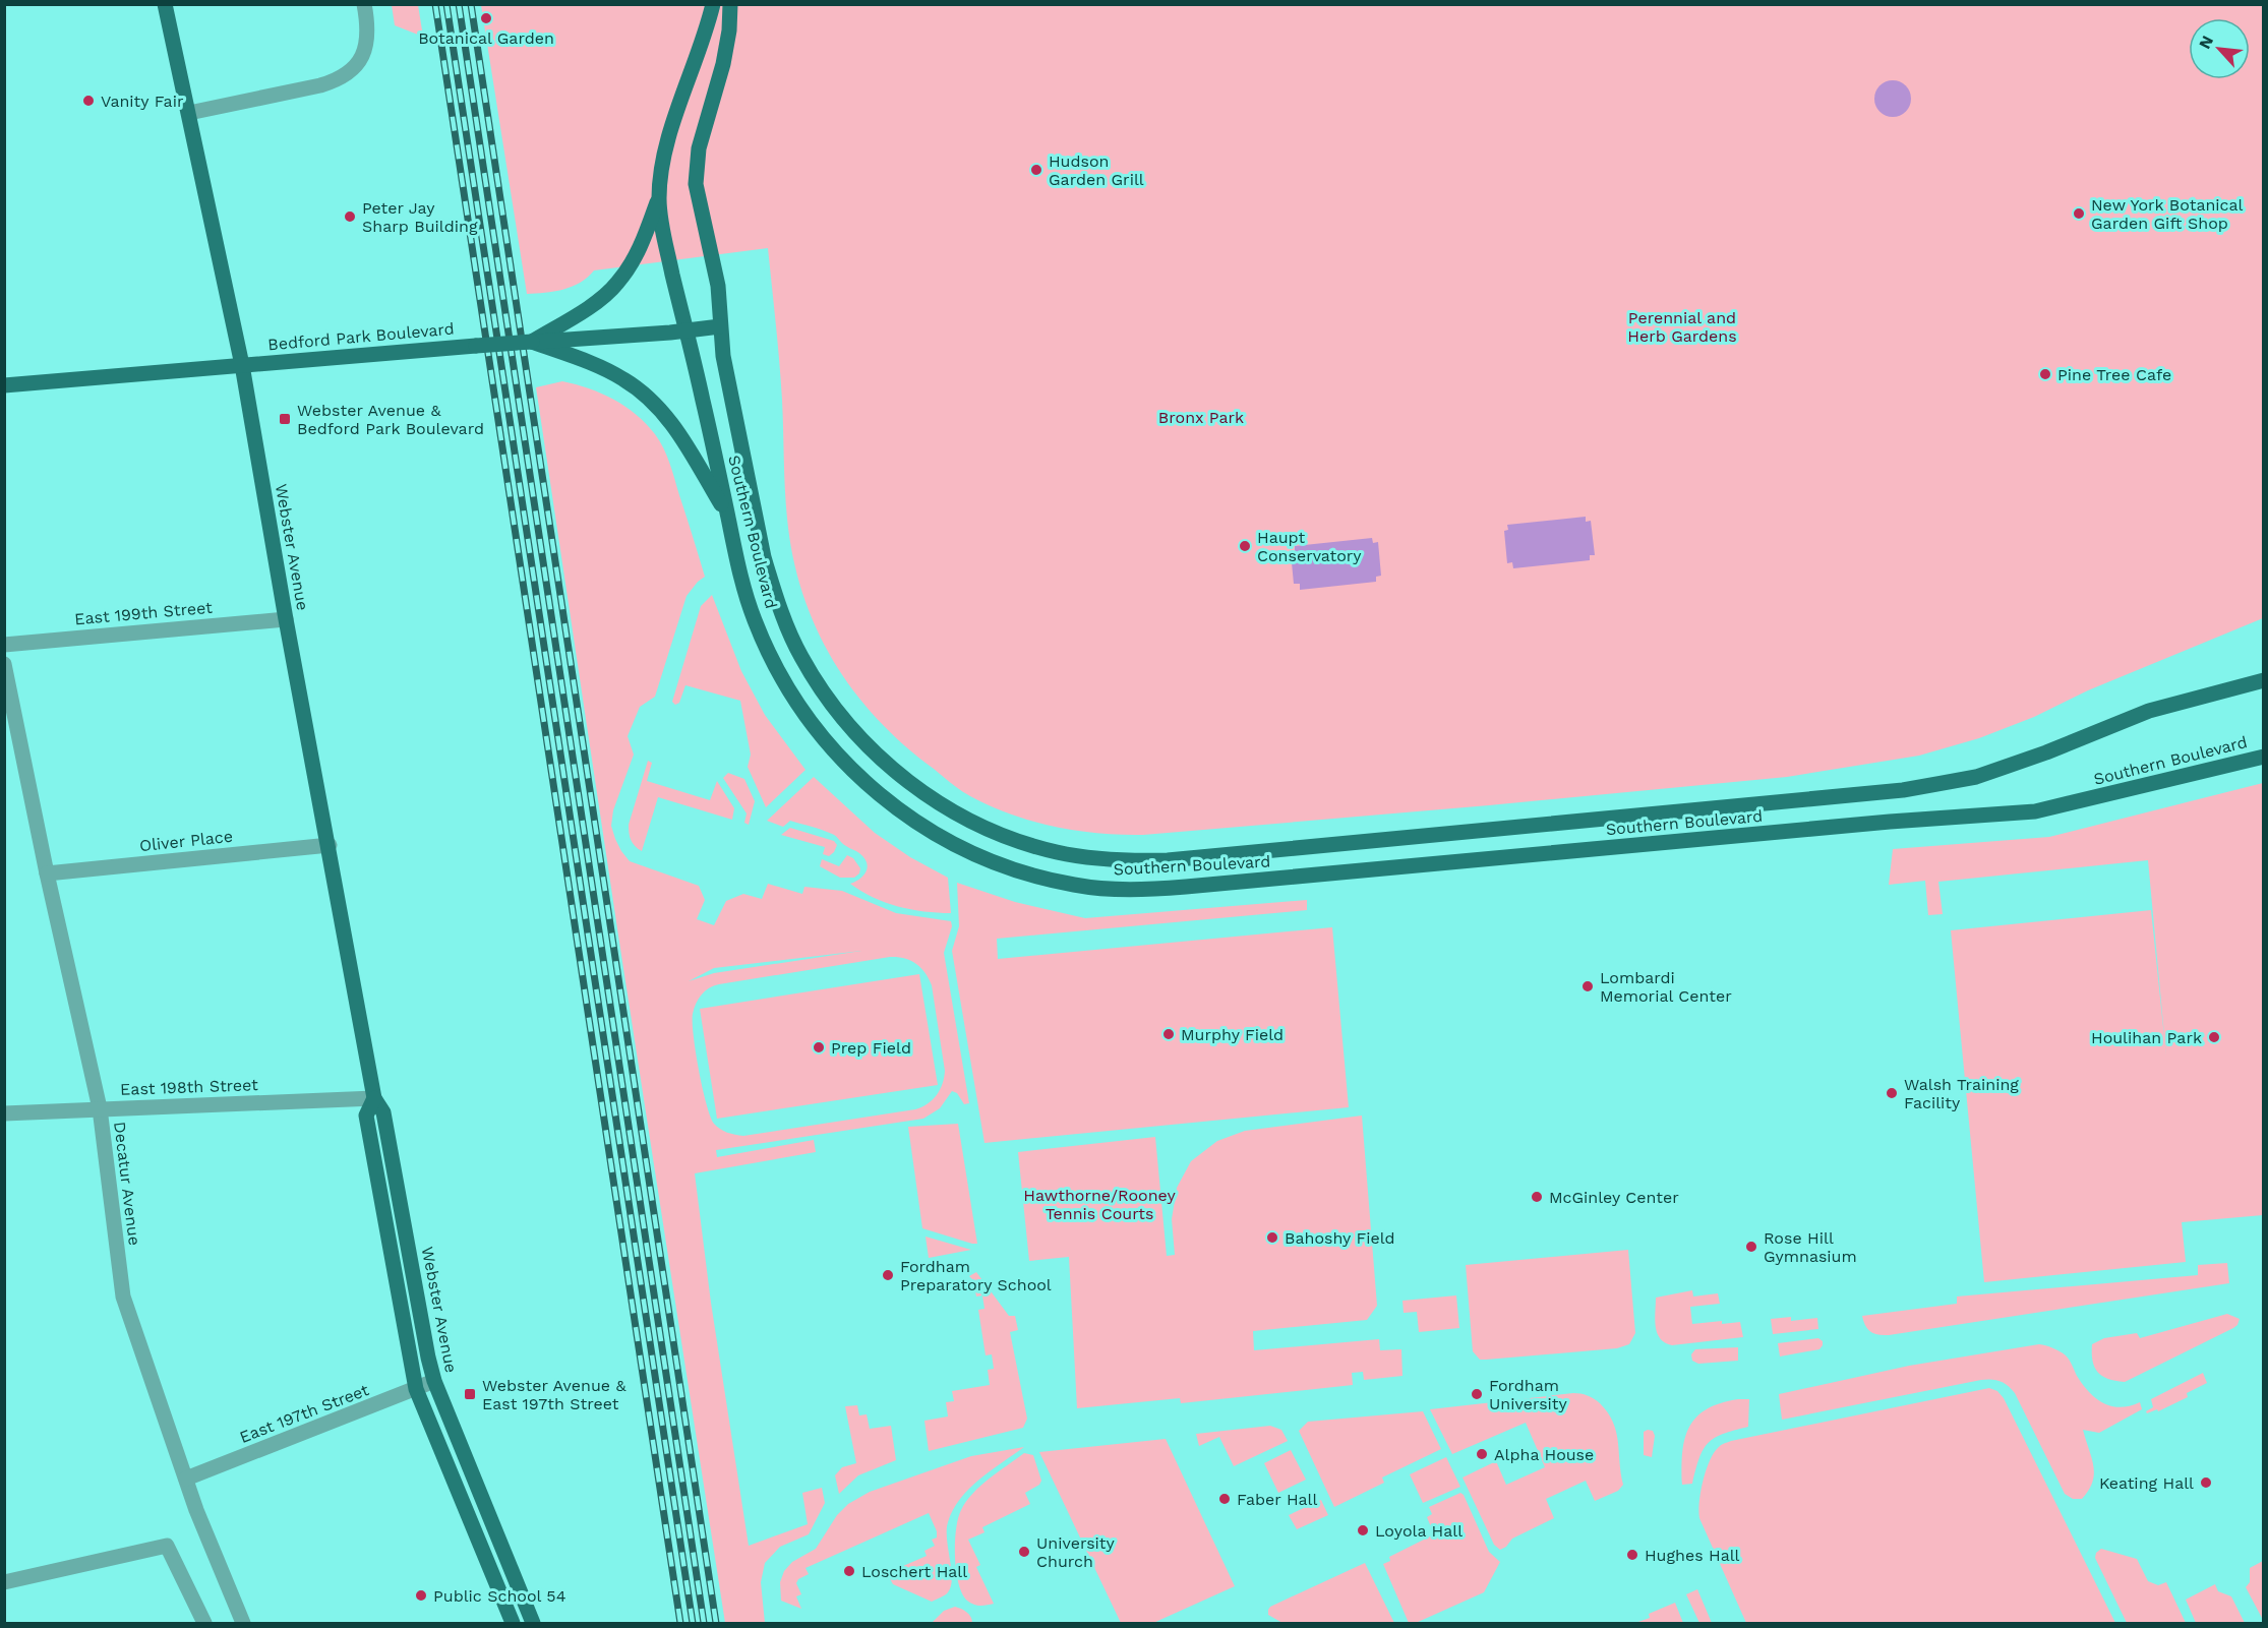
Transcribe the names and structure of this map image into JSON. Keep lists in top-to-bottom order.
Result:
{
  "streets": {
    "main road": ["Bedford Park Boulevard", "Southern Boulevard", "Webster Avenue"],
    "street": [
      "East 199th Street",
      "Oliver Place",
      "East 198th Street",
      "Decatur Avenue",
      "East 197th Street"
    ]
  },
  "crossings": [
    ["Bedford Park Boulevard", "Southern Boulevard"],
    ["Bedford Park Boulevard", "Webster Avenue"],
    ["Webster Avenue", "East 199th Street"],
    ["Webster Avenue", "Oliver Place"],
    ["Webster Avenue", "East 198th Street"],
    ["Webster Avenue", "East 197th Street"],
    ["Oliver Place", "Decatur Avenue"],
    ["East 198th Street", "Decatur Avenue"],
    ["Decatur Avenue", "East 197th Street"]
  ],
  "parks": ["Perennial and Herb Gardens", "Bronx Park", "Hawthorne/Rooney Tennis Courts"],
  "places": {
    "other": [
      "Botanical Garden",
      "Vanity Fair",
      "Hudson Garden Grill",
      "New York Botanical Garden Gift Shop",
      "Peter Jay Sharp Building",
      "Pine Tree Cafe",
      "Haupt Conservatory",
      "Lombardi Memorial Center",
      "Murphy Field",
      "Houlihan Park",
      "Prep Field",
      "Walsh Training Facility",
      "McGinley Center",
      "Bahoshy Field",
      "Rose Hill Gymnasium",
      "Fordham Preparatory School",
      "Fordham University",
      "Alpha House",
      "Keating Hall",
      "Faber Hall",
      "Loyola Hall",
      "University Church",
      "Hughes Hall",
      "Loschert Hall",
      "Public School 54"
    ],
    "transit": ["Webster Avenue & Bedford Park Boulevard", "Webster Avenue & East 197th Street"]
  },
  "north": "top left"
}
